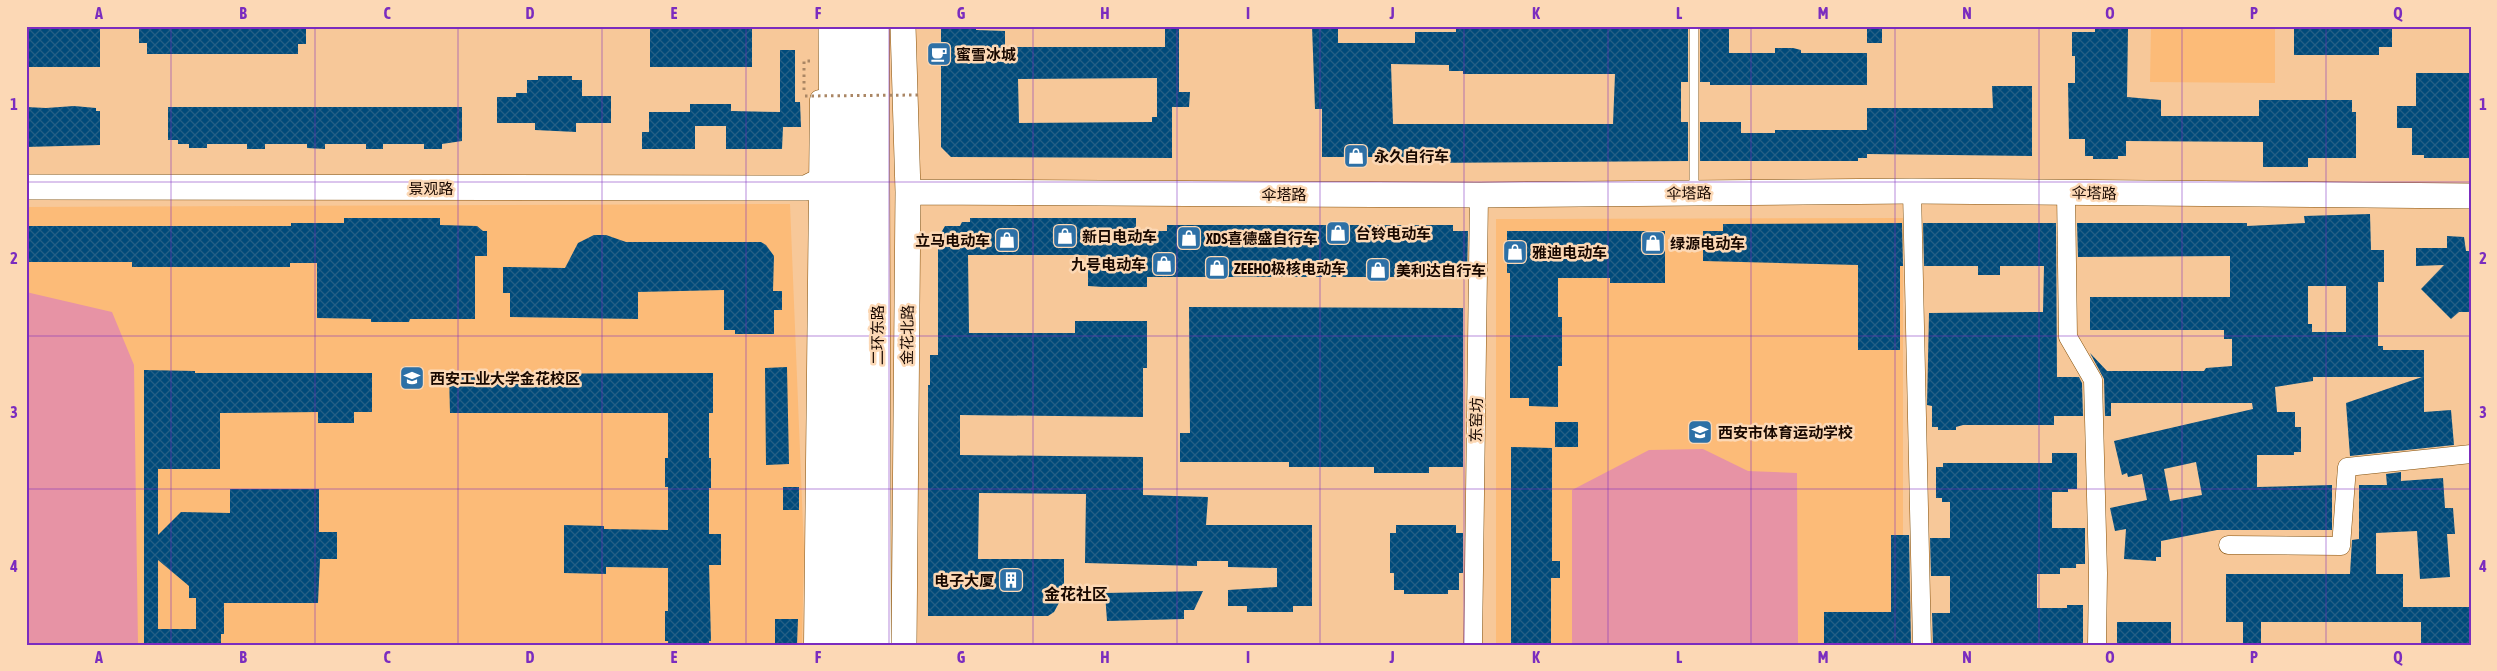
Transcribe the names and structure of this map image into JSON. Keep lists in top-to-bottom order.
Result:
{
  "streets": {
    "highway": ["二环东路"],
    "street": [
      "景观路",
      "伞塔路",
      "金花北路",
      "东窑坊"
    ]
  },
  "crossings": [
    ["伞塔路", "金花北路"],
    ["伞塔路", "东窑坊"]
  ],
  "districts": ["金花社区"],
  "places": {
    "cafe": ["蜜雪冰城"],
    "shop": [
      "永久自行车",
      "台铃电动车",
      "新日电动车",
      "XDS喜德盛自行车",
      "立马电动车",
      "绿源电动车",
      "雅迪电动车",
      "九号电动车",
      "ZEEHO极核电动车",
      "美利达自行车"
    ],
    "school or university": ["西安工业大学金花校区", "西安市体育运动学校"],
    "building": ["电子大厦"]
  },
  "grid": {
    "columns": [
      "A",
      "B",
      "C",
      "D",
      "E",
      "F",
      "G",
      "H",
      "I",
      "J",
      "K",
      "L",
      "M",
      "N",
      "O",
      "P",
      "Q"
    ],
    "rows": [
      "1",
      "2",
      "3",
      "4"
    ]
  }
}
